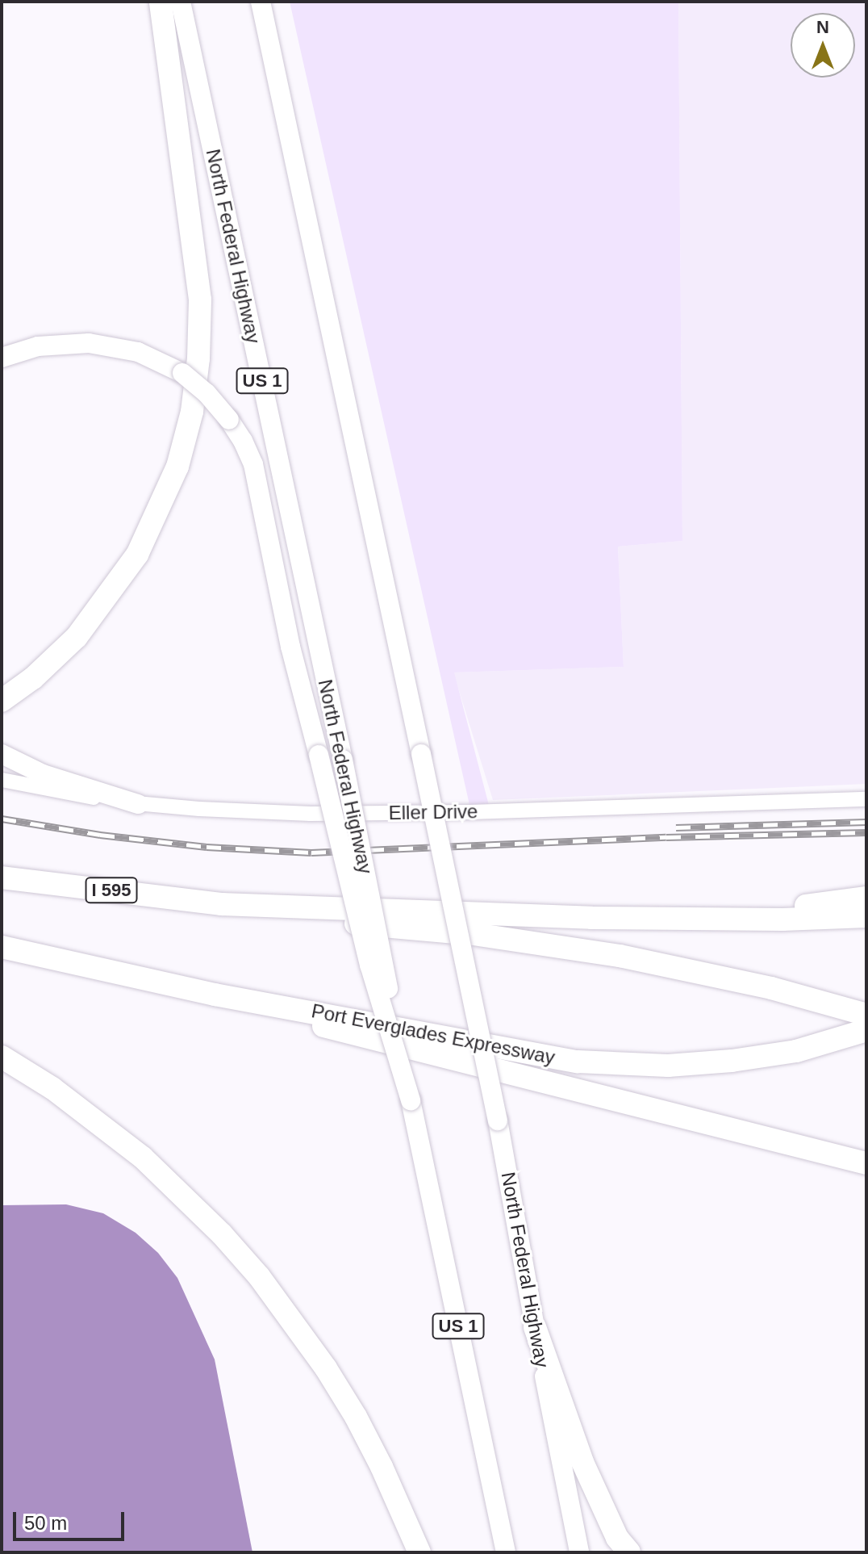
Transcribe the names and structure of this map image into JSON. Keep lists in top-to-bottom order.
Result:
{
  "streets": {
    "highway": ["I 595", "Port Everglades Expressway"],
    "main road": ["North Federal Highway", "US 1"],
    "street": ["Eller Drive"]
  },
  "scale_bar": "50 m",
  "north": "top"
}
